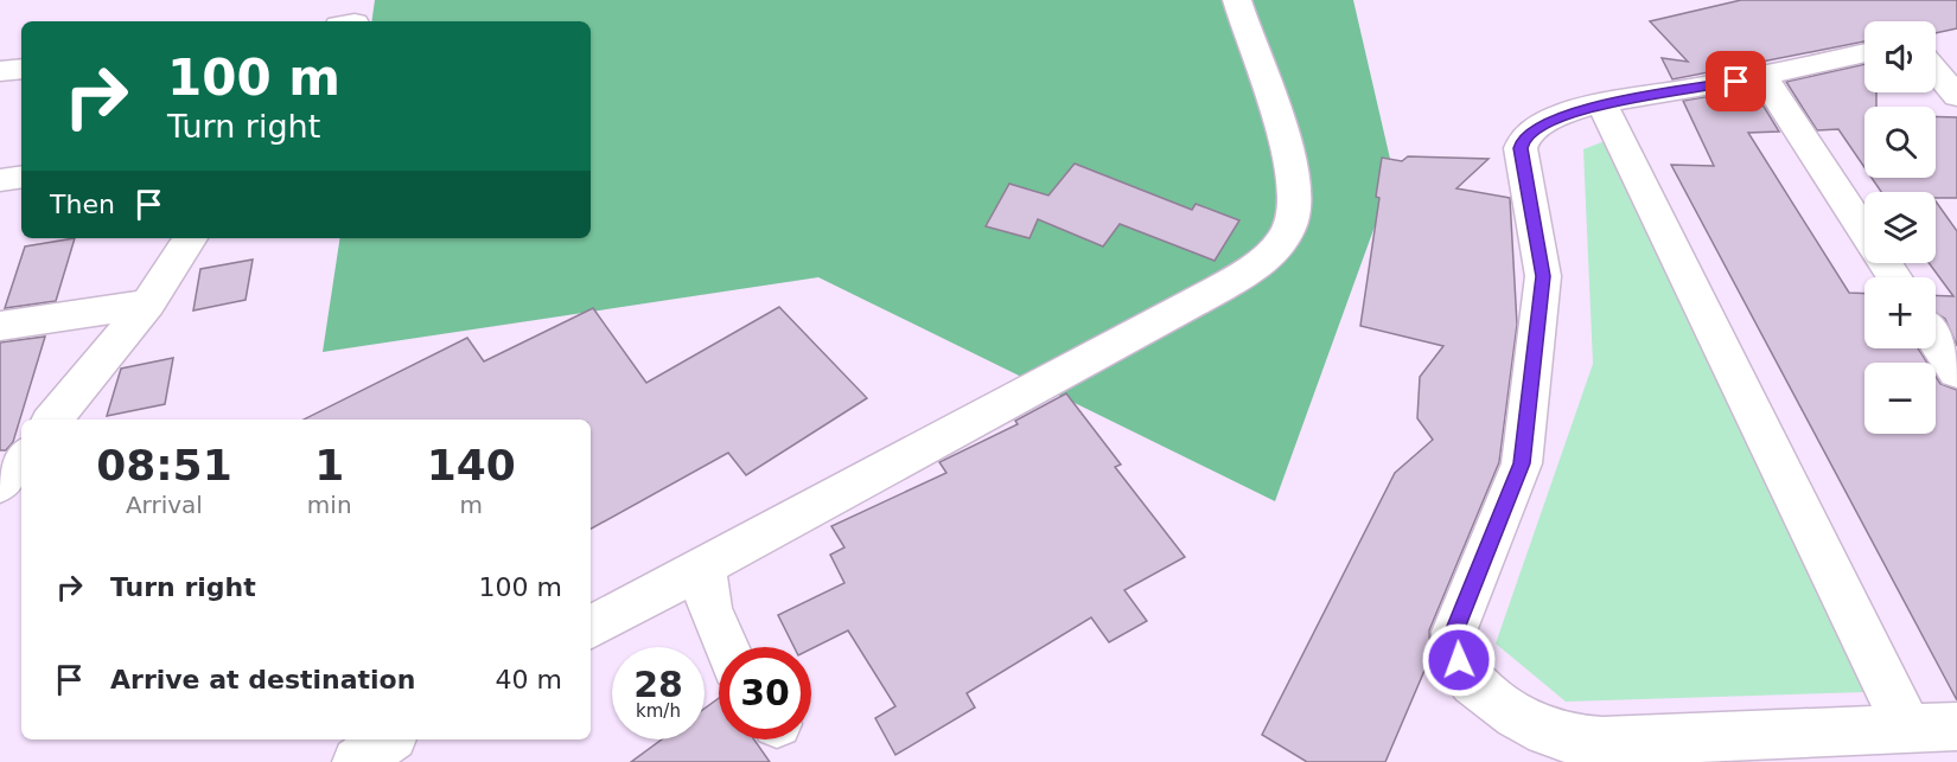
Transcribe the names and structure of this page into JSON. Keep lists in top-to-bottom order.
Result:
{
  "page": {
    "map_buttons": ["+", "−"],
    "turn": ["100 m", "Turn right"],
    "then": "Then",
    "eta": [
      "08:51",
      "Arrival",
      "1",
      "min",
      "140",
      "m"
    ],
    "list": [
      {
        "name": "Turn right",
        "value": "100 m"
      },
      {
        "name": "Arrive at destination",
        "value": "40 m"
      }
    ],
    "speed": "28 km/h",
    "limit": "30"
  }
}
